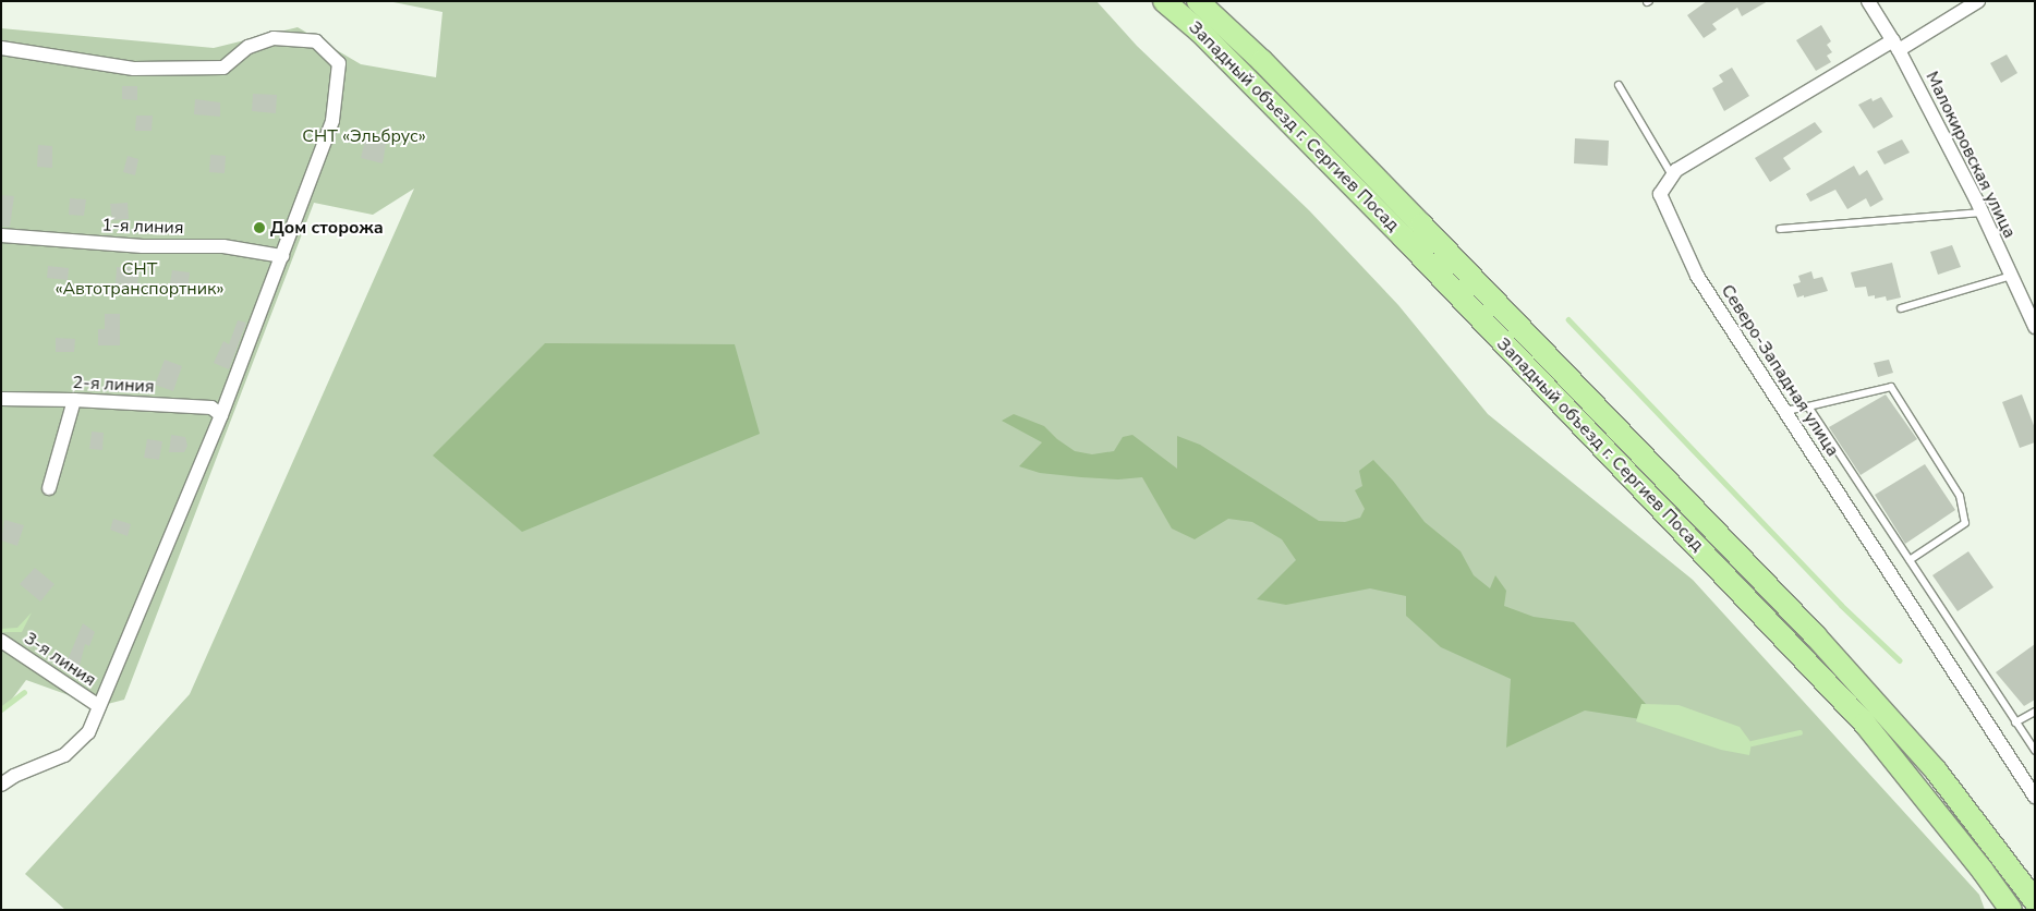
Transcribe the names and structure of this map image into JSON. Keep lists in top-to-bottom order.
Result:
{
  "streets": {
    "main road": ["Западный объезд г. Сергиев Посад"],
    "street": [
      "Малокировская улица",
      "1-я линия",
      "Северо-Западная улица",
      "2-я линия",
      "3-я линия"
    ]
  },
  "crossings": [
    ["Малокировская улица", "Северо-Западная улица"]
  ],
  "parks": ["СНТ «Эльбрус»", "СНТ «Автотранспортник»"],
  "places": ["Дом сторожа"]
}
